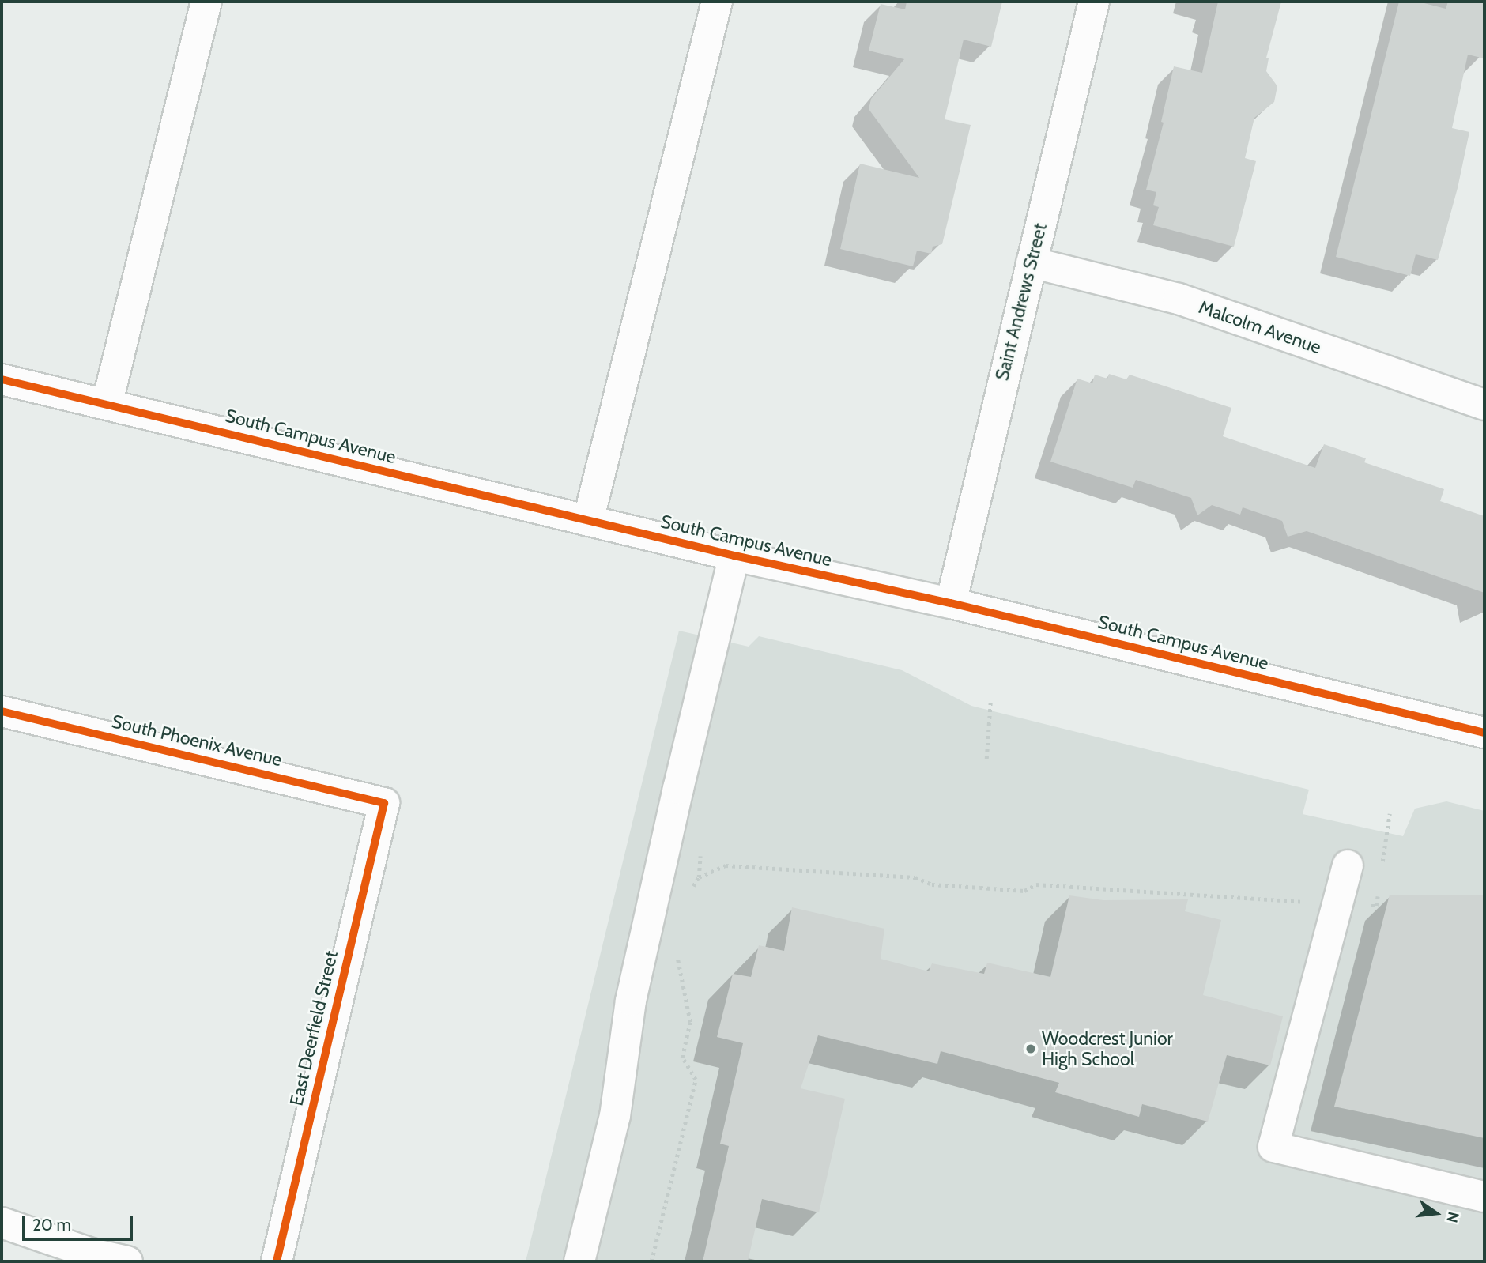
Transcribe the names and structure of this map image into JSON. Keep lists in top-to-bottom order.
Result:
{
  "streets": {
    "street": [
      "Saint Andrews Street",
      "Malcolm Avenue",
      "South Campus Avenue",
      "South Phoenix Avenue",
      "East Deerfield Street"
    ]
  },
  "crossings": [
    ["Saint Andrews Street", "Malcolm Avenue"],
    ["Saint Andrews Street", "South Campus Avenue"],
    ["South Phoenix Avenue", "East Deerfield Street"]
  ],
  "places": ["Woodcrest Junior High School"],
  "scale_bar": "20 m",
  "north": "right"
}
